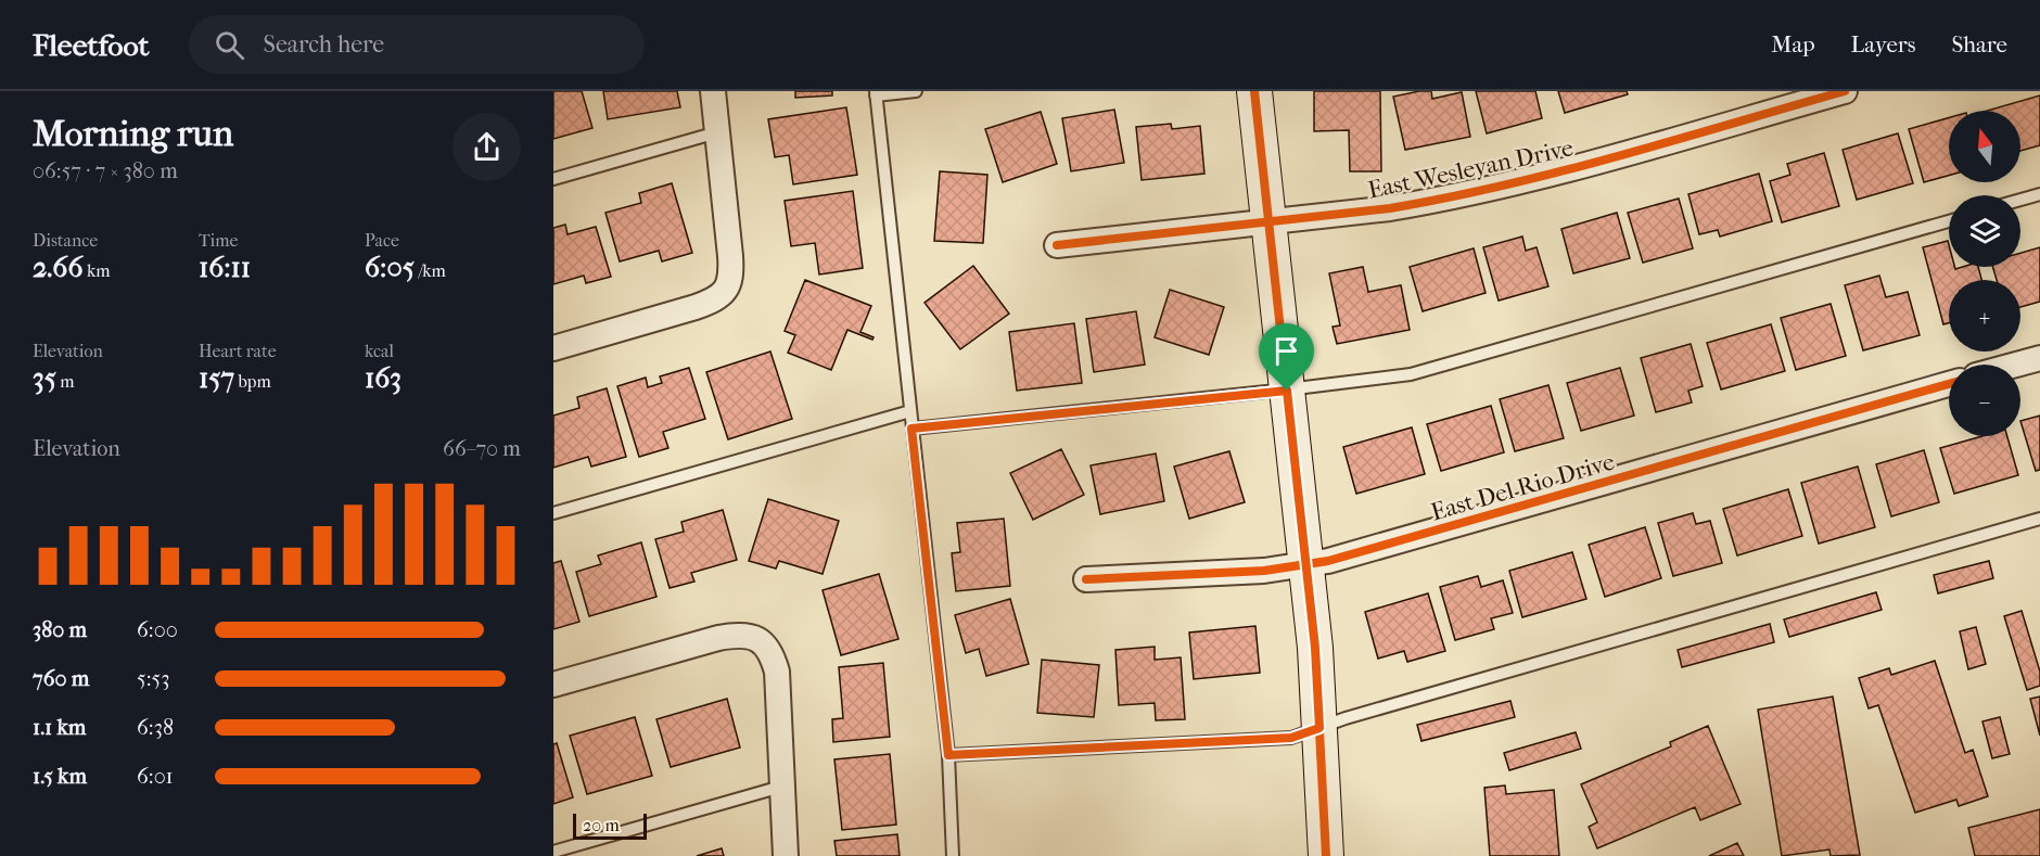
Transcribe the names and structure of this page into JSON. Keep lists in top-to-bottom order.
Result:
{
  "streets": {
    "street": ["East Wesleyan Drive", "East Del Rio Drive"]
  },
  "scale_bar": "20 m",
  "north": "top",
  "page": {
    "header": "Fleetfoot",
    "search": "Search here",
    "nav": ["Map", "Layers", "Share"],
    "heading": ["Morning run", "06:57 · 7 × 380 m"],
    "map_buttons": ["+", "−"],
    "stats": [
      ["Distance", "2.66 km"],
      ["Time", "16:11"],
      ["Pace", "6:05 /km"],
      ["Elevation", "35 m"],
      ["Heart rate", "157 bpm"],
      ["kcal", "163"]
    ],
    "chart": ["Elevation", "66–70 m"],
    "list": [
      {
        "name": "380 m",
        "note": "6:00"
      },
      {
        "name": "760 m",
        "note": "5:53"
      },
      {
        "name": "1.1 km",
        "note": "6:38"
      },
      {
        "name": "1.5 km",
        "note": "6:01"
      }
    ],
    "scale": "20 m"
  }
}
